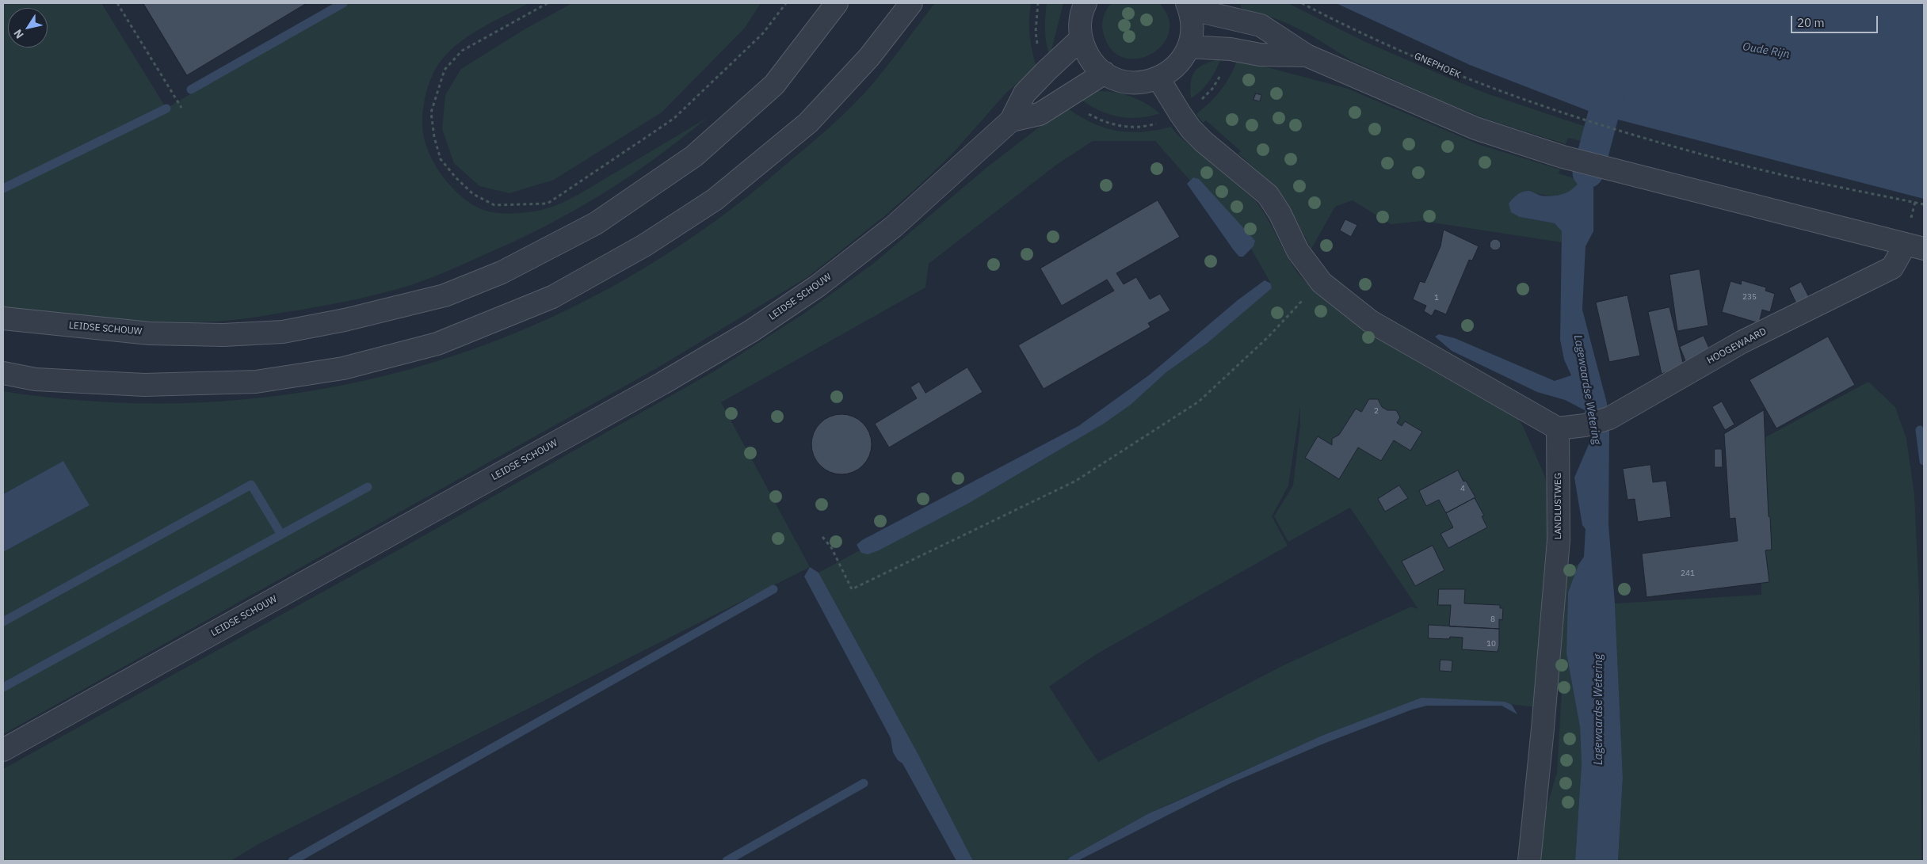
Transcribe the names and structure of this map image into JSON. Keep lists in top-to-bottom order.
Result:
{
  "streets": {
    "street": ["LEIDSE SCHOUW", "HOOGEWAARD", "LANDLUSTWEG"],
    "path": ["GNEPHOEK"]
  },
  "crossings": [
    ["HOOGEWAARD", "LANDLUSTWEG"]
  ],
  "water": ["Oude Rijn", "Lagewaardse Wetering"],
  "house_numbers": [
    "235",
    "1",
    "2",
    "4",
    "241",
    "8",
    "10"
  ],
  "scale_bar": "20 m",
  "north": "bottom left"
}
